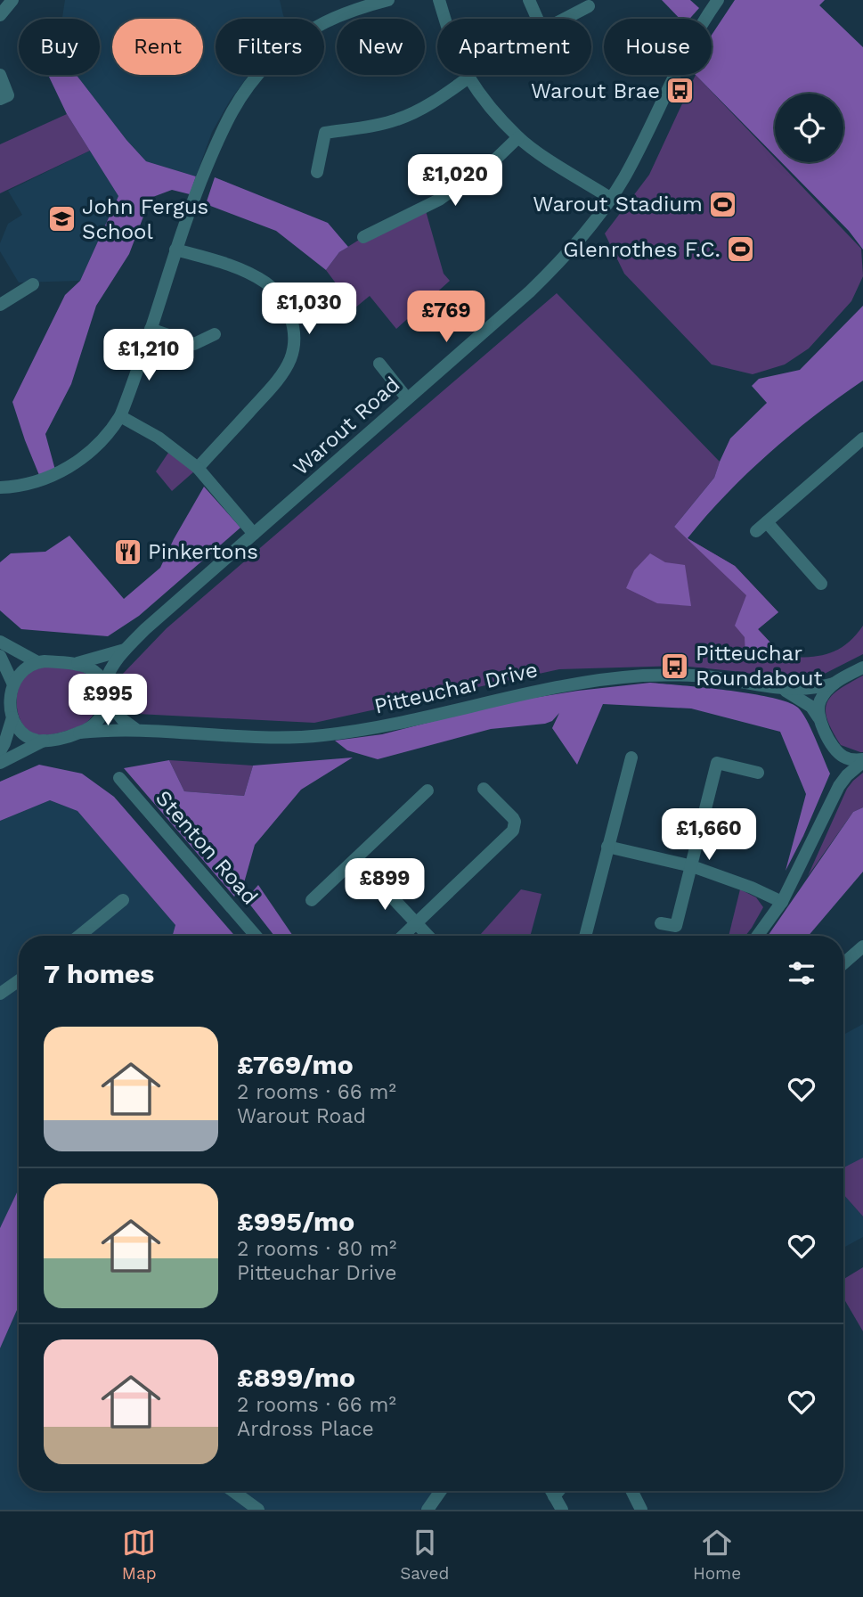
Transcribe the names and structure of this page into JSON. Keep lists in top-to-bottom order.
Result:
{
  "streets": {
    "street": ["Warout Road", "Pitteuchar Drive", "Stenton Road"]
  },
  "places": {
    "bus stop": ["Warout Brae", "Pitteuchar Roundabout"],
    "sports": ["Warout Stadium", "Glenrothes F.C."],
    "school or university": ["John Fergus School"],
    "restaurant": ["Pinkertons"]
  },
  "page": {
    "chip": [
      "Buy",
      "Rent",
      "Filters",
      "New",
      "Apartment",
      "House"
    ],
    "price": [
      "£1,020",
      "£1,030",
      "£769",
      "£1,210",
      "£995",
      "£1,660",
      "£899"
    ],
    "heading": "7 homes",
    "list": [
      {
        "name": "£769/mo",
        "note": "2 rooms · 66 m² · Warout Road"
      },
      {
        "name": "£995/mo",
        "note": "2 rooms · 80 m² · Pitteuchar Drive"
      },
      {
        "name": "£899/mo",
        "note": "2 rooms · 66 m² · Ardross Place"
      }
    ],
    "tabs": ["Map", "Saved", "Home"]
  }
}
